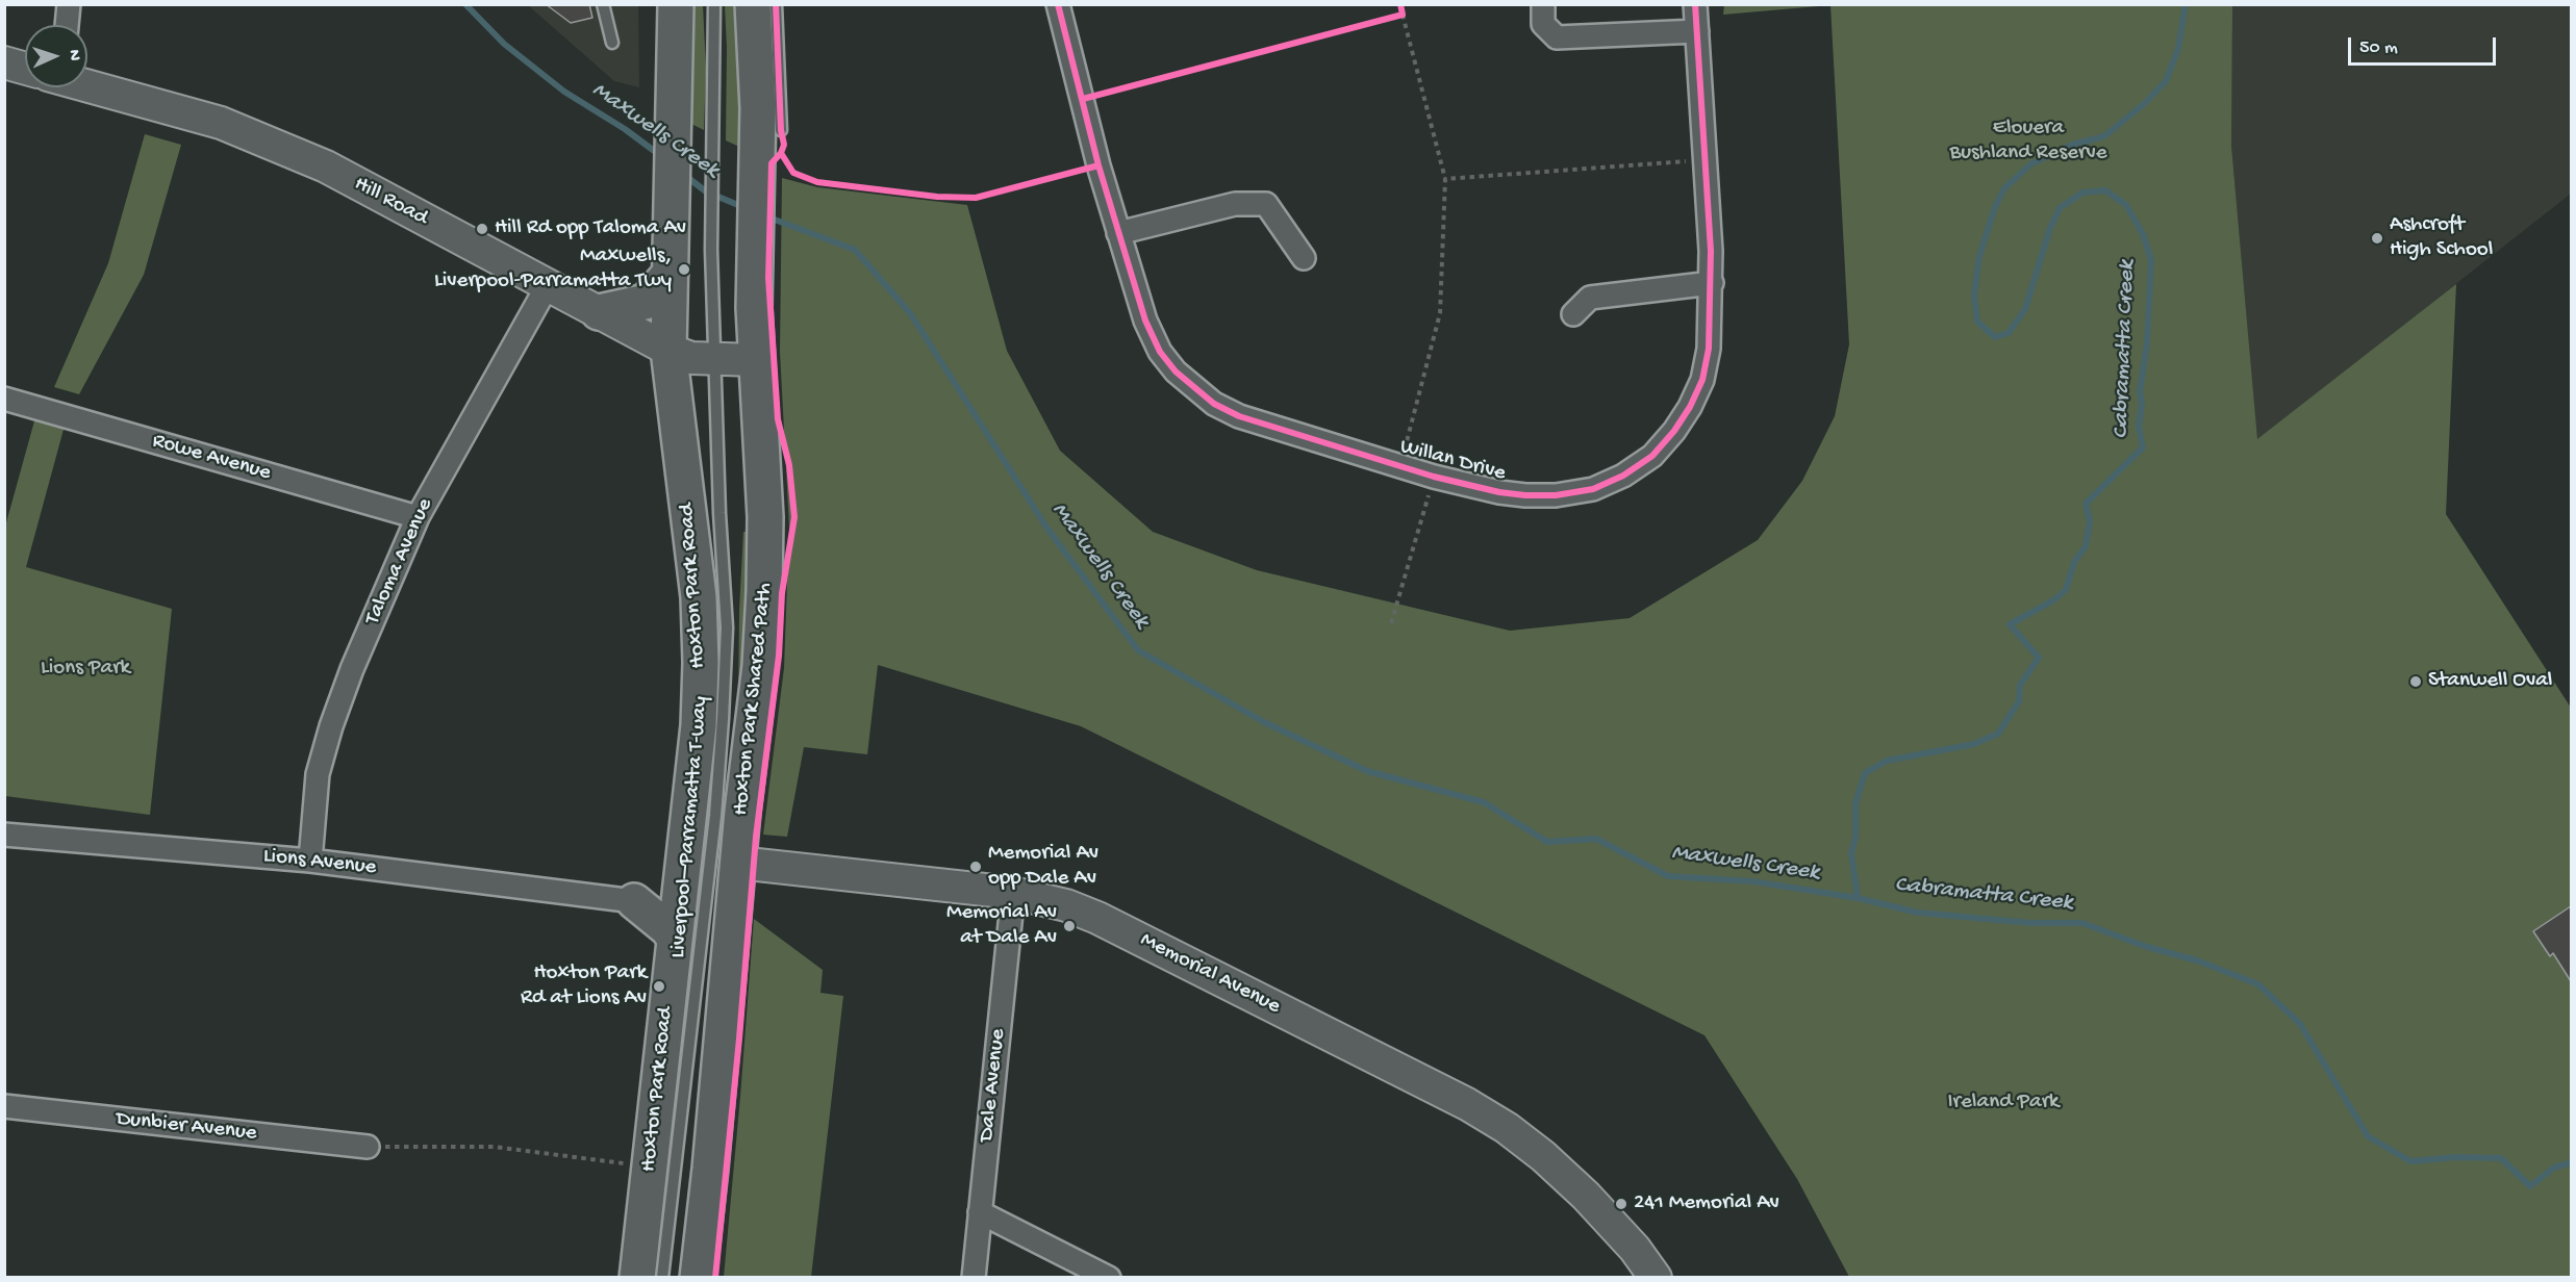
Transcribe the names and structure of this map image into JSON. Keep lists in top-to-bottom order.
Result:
{
  "streets": {
    "main road": ["Hoxton Park Road"],
    "street": [
      "Hill Road",
      "Rowe Avenue",
      "Willan Drive",
      "Taloma Avenue",
      "Lions Avenue",
      "Memorial Avenue",
      "Dale Avenue",
      "Dunbier Avenue"
    ],
    "lane": ["Liverpool–Parramatta T-way"],
    "cycle path": ["Hoxton Park Shared Path"]
  },
  "crossings": [
    ["Hill Road", "Taloma Avenue"],
    ["Hill Road", "Hoxton Park Road"],
    ["Hill Road", "Liverpool–Parramatta T-way"],
    ["Rowe Avenue", "Taloma Avenue"],
    ["Taloma Avenue", "Lions Avenue"],
    ["Hoxton Park Road", "Liverpool–Parramatta T-way"],
    ["Hoxton Park Road", "Memorial Avenue"],
    ["Liverpool–Parramatta T-way", "Memorial Avenue"],
    ["Memorial Avenue", "Dale Avenue"]
  ],
  "water": ["Maxwells Creek", "Cabramatta Creek"],
  "parks": ["Elouera Bushland Reserve", "Lions Park", "Ireland Park"],
  "places": [
    "Hill Rd opp Taloma Av",
    "Ashcroft High School",
    "Maxwells, Liverpool-Parramatta Twy",
    "Stanwell Oval",
    "Memorial Av opp Dale Av",
    "Memorial Av at Dale Av",
    "Hoxton Park Rd at Lions Av",
    "241 Memorial Av"
  ],
  "scale_bar": "50 m",
  "north": "right"
}
